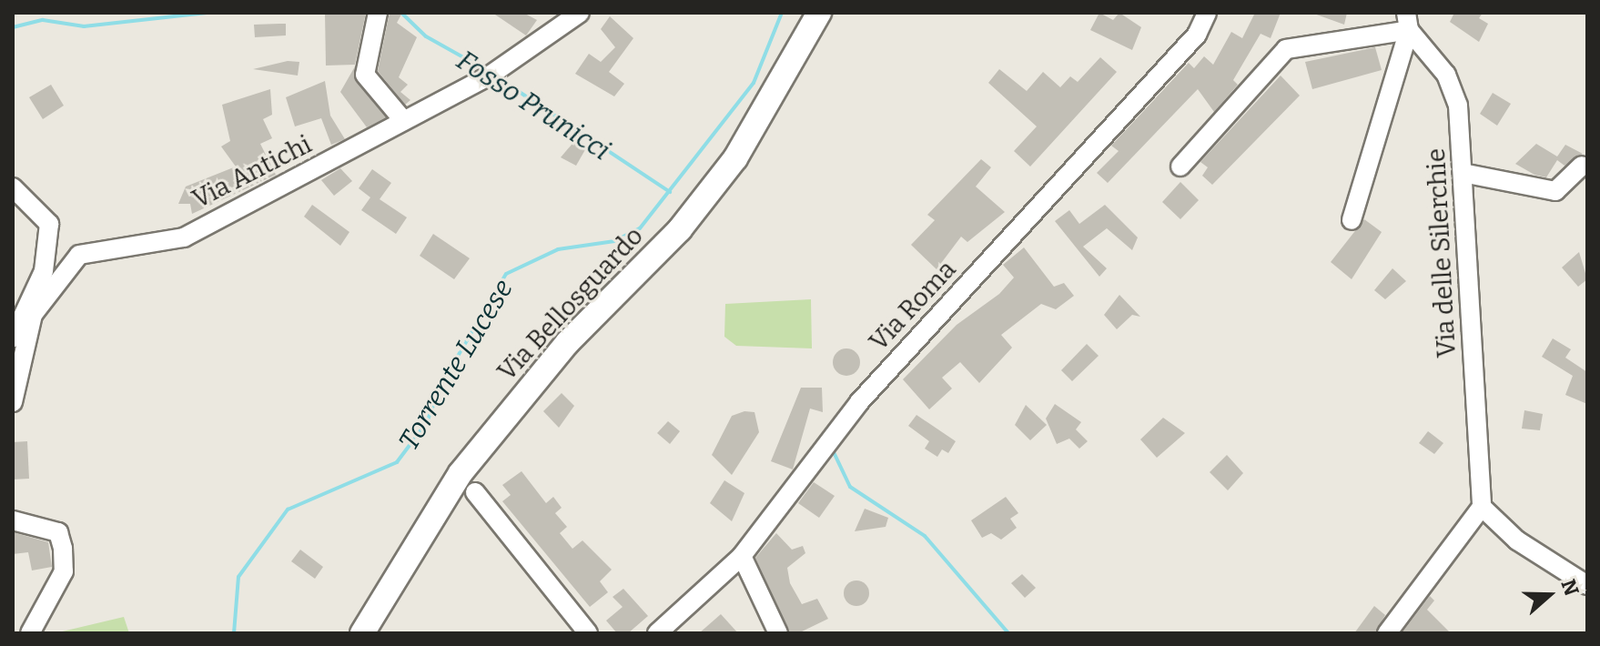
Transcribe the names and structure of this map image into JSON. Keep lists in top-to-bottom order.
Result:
{
  "streets": {
    "main road": ["Via Bellosguardo"],
    "street": ["Via Antichi", "Via delle Silerchie", "Via Roma"]
  },
  "water": ["Fosso Prunicci", "Torrente Lucese"],
  "north": "right"
}
